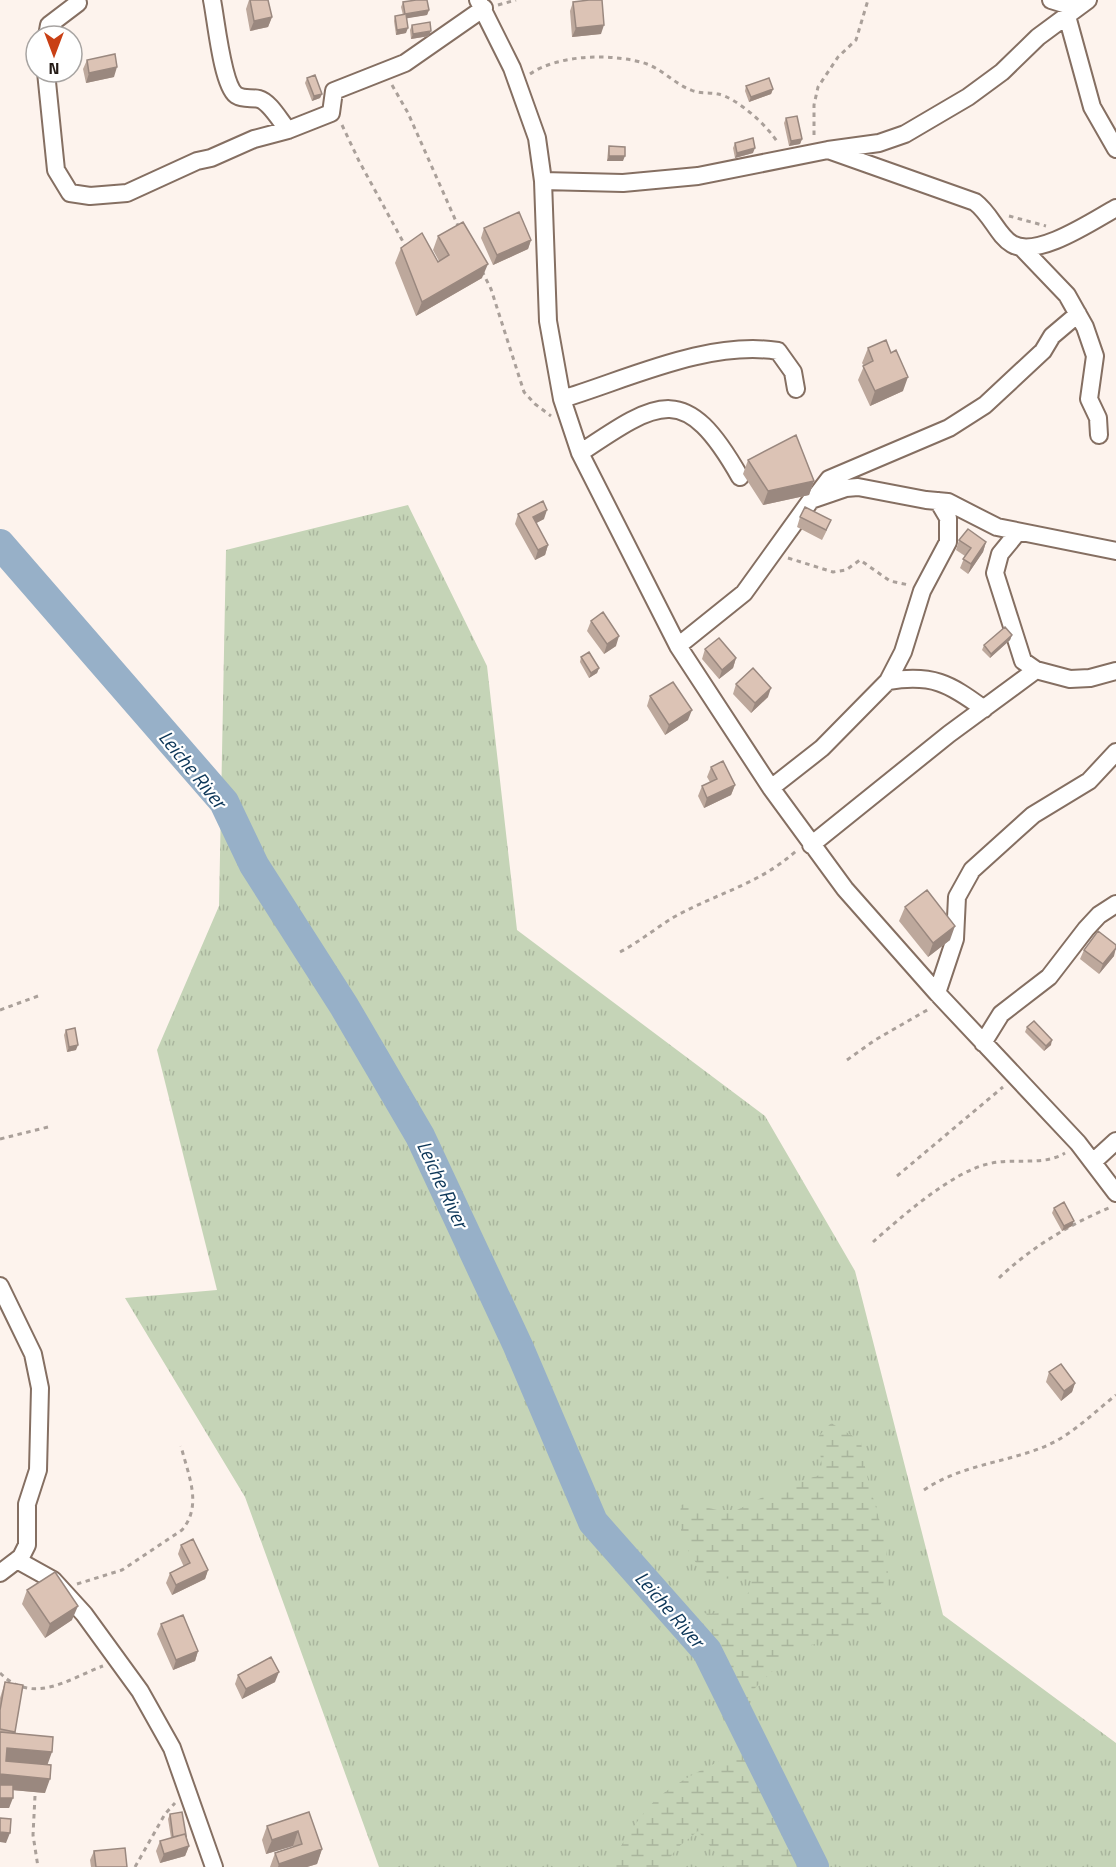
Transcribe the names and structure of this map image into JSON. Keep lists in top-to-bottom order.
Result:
{
  "water": ["Leiche River"],
  "north": "bottom"
}
